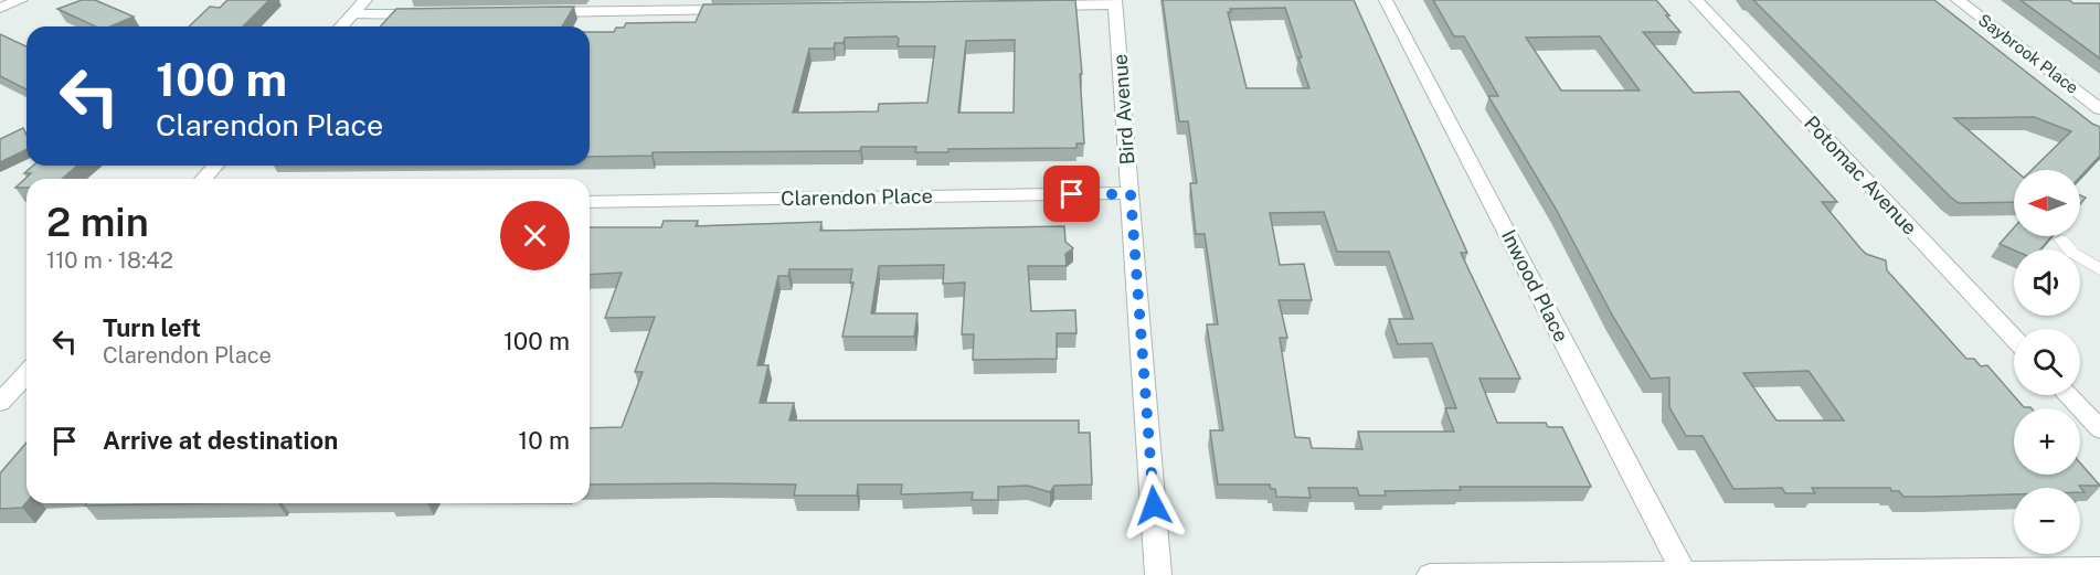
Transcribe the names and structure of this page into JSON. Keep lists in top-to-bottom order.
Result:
{
  "streets": {
    "street": [
      "Saybrook Place",
      "Bird Avenue",
      "Potomac Avenue",
      "Clarendon Place",
      "Inwood Place"
    ]
  },
  "crossings": [
    ["Bird Avenue", "Clarendon Place"]
  ],
  "north": "left",
  "page": {
    "turn": ["100 m", "Clarendon Place"],
    "map_buttons": ["+", "−"],
    "heading": ["2 min", "110 m · 18:42"],
    "list": [
      {
        "name": "Turn left",
        "note": "Clarendon Place",
        "value": "100 m"
      },
      {
        "name": "Arrive at destination",
        "value": "10 m"
      }
    ]
  }
}
